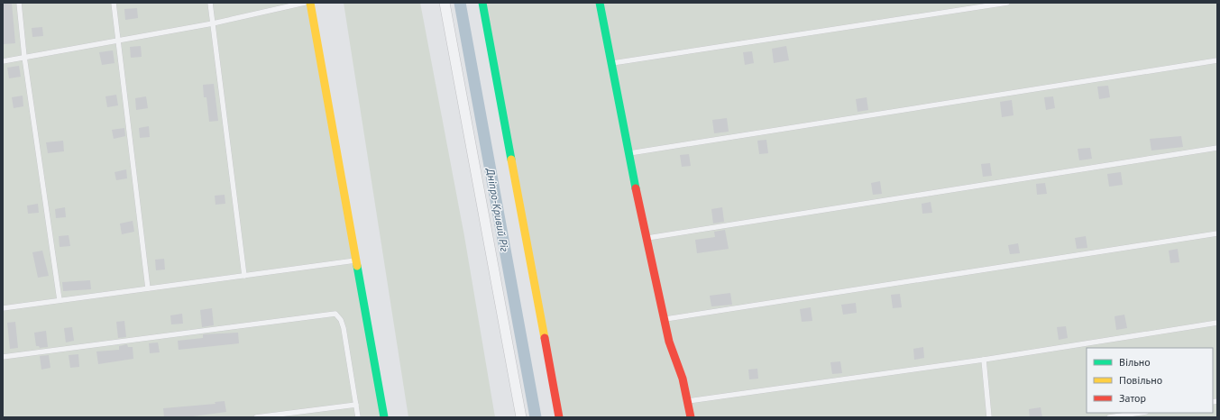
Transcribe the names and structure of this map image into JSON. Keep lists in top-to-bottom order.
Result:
{
  "water": ["Дніпро-Кривий Ріг"],
  "legend": ["Вільно", "Повільно", "Затор"]
}
